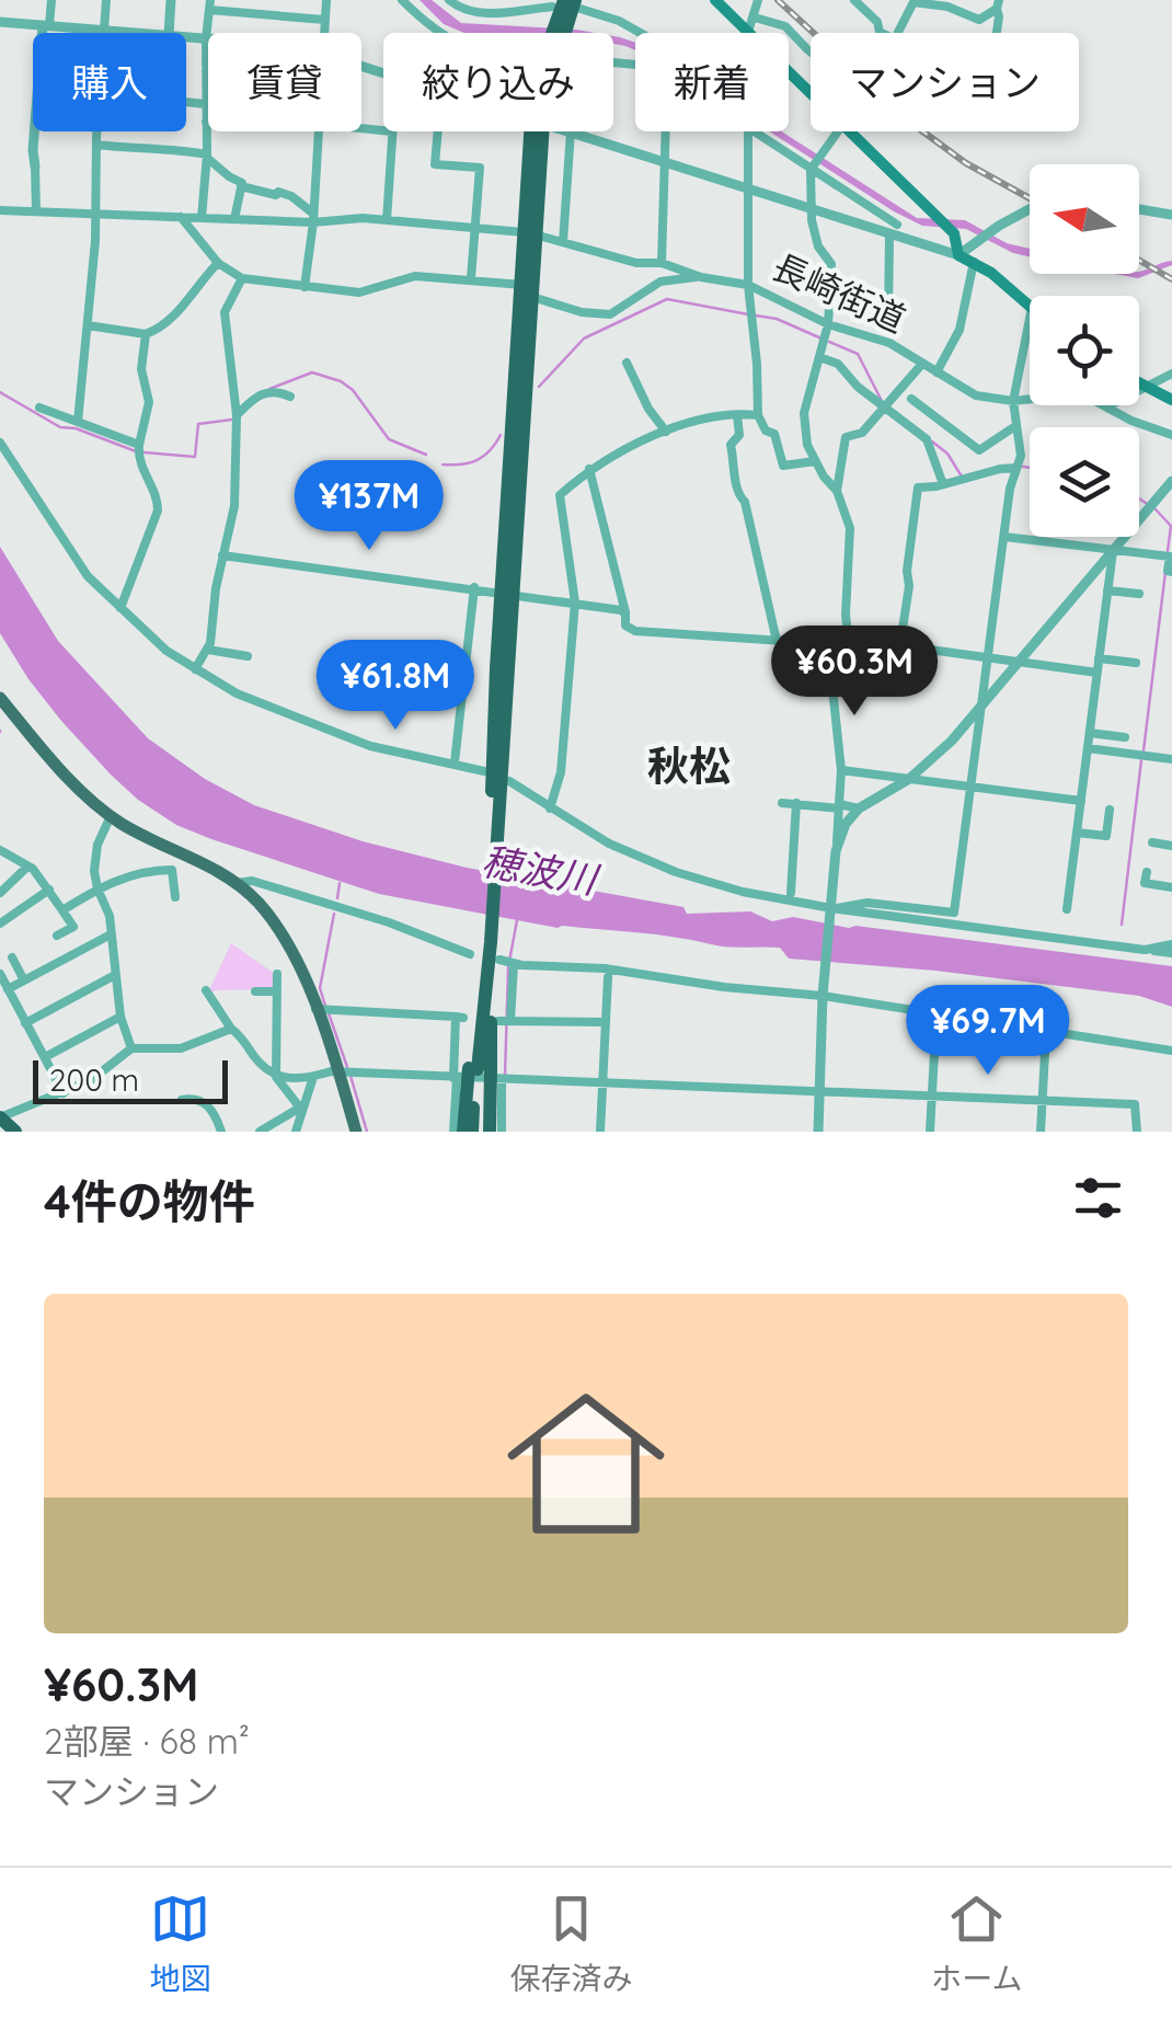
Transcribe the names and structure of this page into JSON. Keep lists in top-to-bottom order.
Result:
{
  "streets": {
    "street": ["長崎街道"]
  },
  "districts": ["秋松"],
  "water": ["穂波川"],
  "scale_bar": "200 m",
  "north": "left",
  "page": {
    "chip": [
      "購入",
      "賃貸",
      "絞り込み",
      "新着",
      "マンション"
    ],
    "price": [
      "¥137M",
      "¥60.3M",
      "¥61.8M",
      "¥69.7M"
    ],
    "scale": "200 m",
    "heading": "4件の物件",
    "list": [
      {
        "name": "¥60.3M",
        "note": "2部屋 · 68 m² · マンション"
      }
    ],
    "tabs": ["地図", "保存済み", "ホーム"]
  }
}
